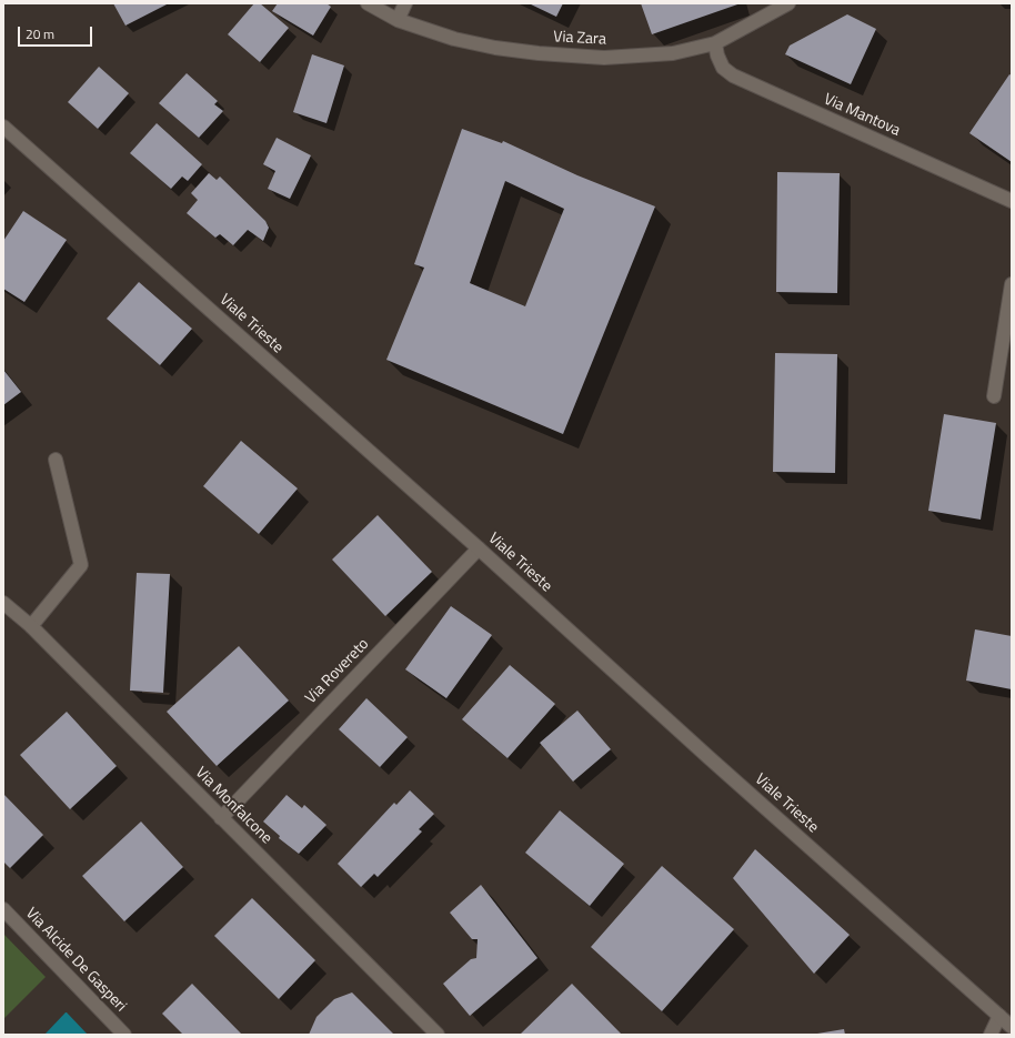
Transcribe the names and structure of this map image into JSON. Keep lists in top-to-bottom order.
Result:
{
  "streets": {
    "street": [
      "Via Zara",
      "Via Mantova",
      "Viale Trieste",
      "Via Rovereto",
      "Via Monfalcone",
      "Via Alcide De Gasperi"
    ]
  },
  "crossings": [
    ["Via Zara", "Via Mantova"],
    ["Viale Trieste", "Via Rovereto"],
    ["Via Rovereto", "Via Monfalcone"]
  ],
  "scale_bar": "20 m"
}
